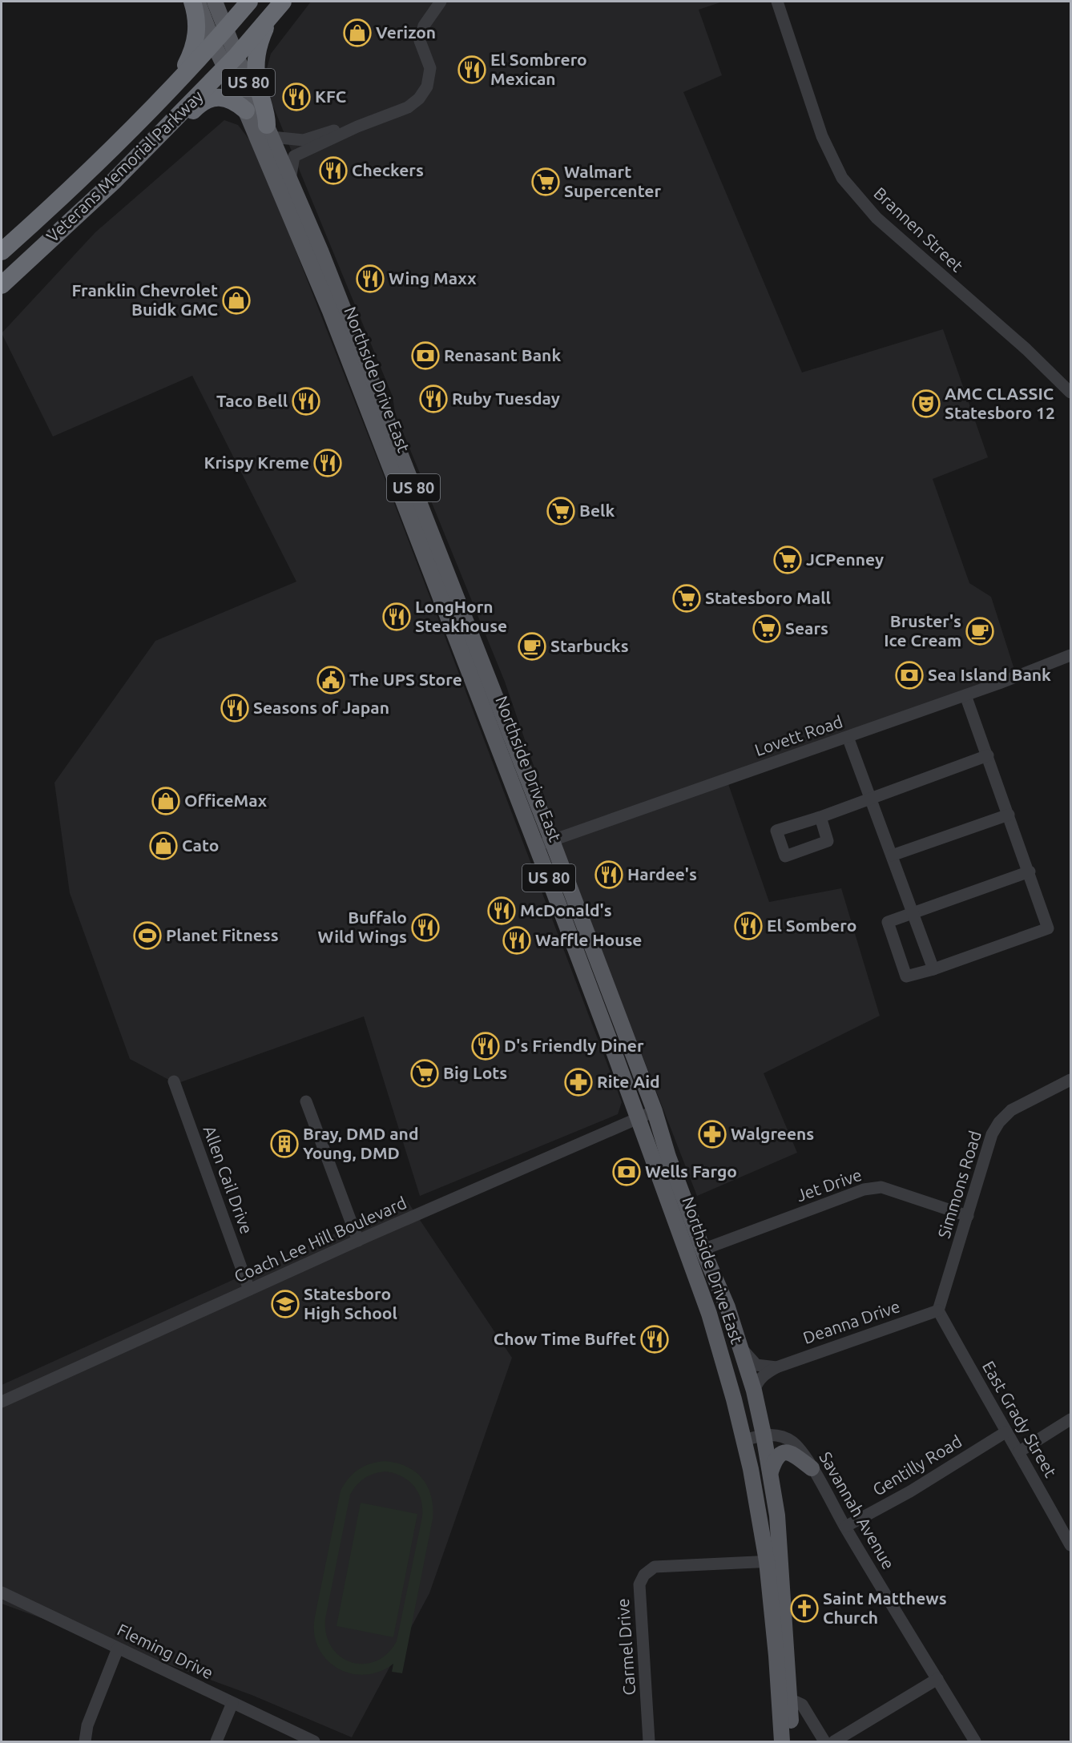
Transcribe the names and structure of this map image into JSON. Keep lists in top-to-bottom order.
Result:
{
  "streets": {
    "highway": ["Veterans Memorial Parkway"],
    "main road": ["US 80", "Northside Drive East"],
    "street": [
      "Brannen Street",
      "Lovett Road",
      "Allen Cail Drive",
      "Simmons Road",
      "Jet Drive",
      "Coach Lee Hill Boulevard",
      "Deanna Drive",
      "East Grady Street",
      "Gentilly Road",
      "Savannah Avenue",
      "Carmel Drive",
      "Fleming Drive"
    ]
  },
  "crossings": [
    ["Veterans Memorial Parkway", "Northside Drive East"],
    ["Northside Drive East", "Lovett Road"],
    ["Northside Drive East", "Jet Drive"],
    ["Northside Drive East", "Coach Lee Hill Boulevard"],
    ["Northside Drive East", "Deanna Drive"],
    ["Northside Drive East", "Savannah Avenue"],
    ["Northside Drive East", "Carmel Drive"],
    ["Allen Cail Drive", "Coach Lee Hill Boulevard"],
    ["Simmons Road", "Jet Drive"],
    ["Simmons Road", "Deanna Drive"],
    ["Simmons Road", "East Grady Street"],
    ["Deanna Drive", "East Grady Street"],
    ["East Grady Street", "Gentilly Road"],
    ["Gentilly Road", "Savannah Avenue"]
  ],
  "places": {
    "shop": [
      "Verizon",
      "Franklin Chevrolet Buidk GMC",
      "OfficeMax",
      "Cato"
    ],
    "restaurant": [
      "El Sombrero Mexican",
      "KFC",
      "Checkers",
      "Wing Maxx",
      "Ruby Tuesday",
      "Taco Bell",
      "Krispy Kreme",
      "LongHorn Steakhouse",
      "Seasons of Japan",
      "Hardee's",
      "McDonald's",
      "El Sombero",
      "Buffalo Wild Wings",
      "Waffle House",
      "D's Friendly Diner",
      "Chow Time Buffet"
    ],
    "supermarket": [
      "Walmart Supercenter",
      "Belk",
      "JCPenney",
      "Statesboro Mall",
      "Sears",
      "Big Lots"
    ],
    "bank": ["Renasant Bank", "Sea Island Bank", "Wells Fargo"],
    "theatre": ["AMC CLASSIC Statesboro 12"],
    "cafe": ["Bruster's Ice Cream", "Starbucks"],
    "public building": ["The UPS Store"],
    "sports": ["Planet Fitness"],
    "pharmacy": ["Rite Aid", "Walgreens"],
    "building": ["Bray, DMD and Young, DMD"],
    "school or university": ["Statesboro High School"],
    "church": ["Saint Matthews Church"]
  }
}
